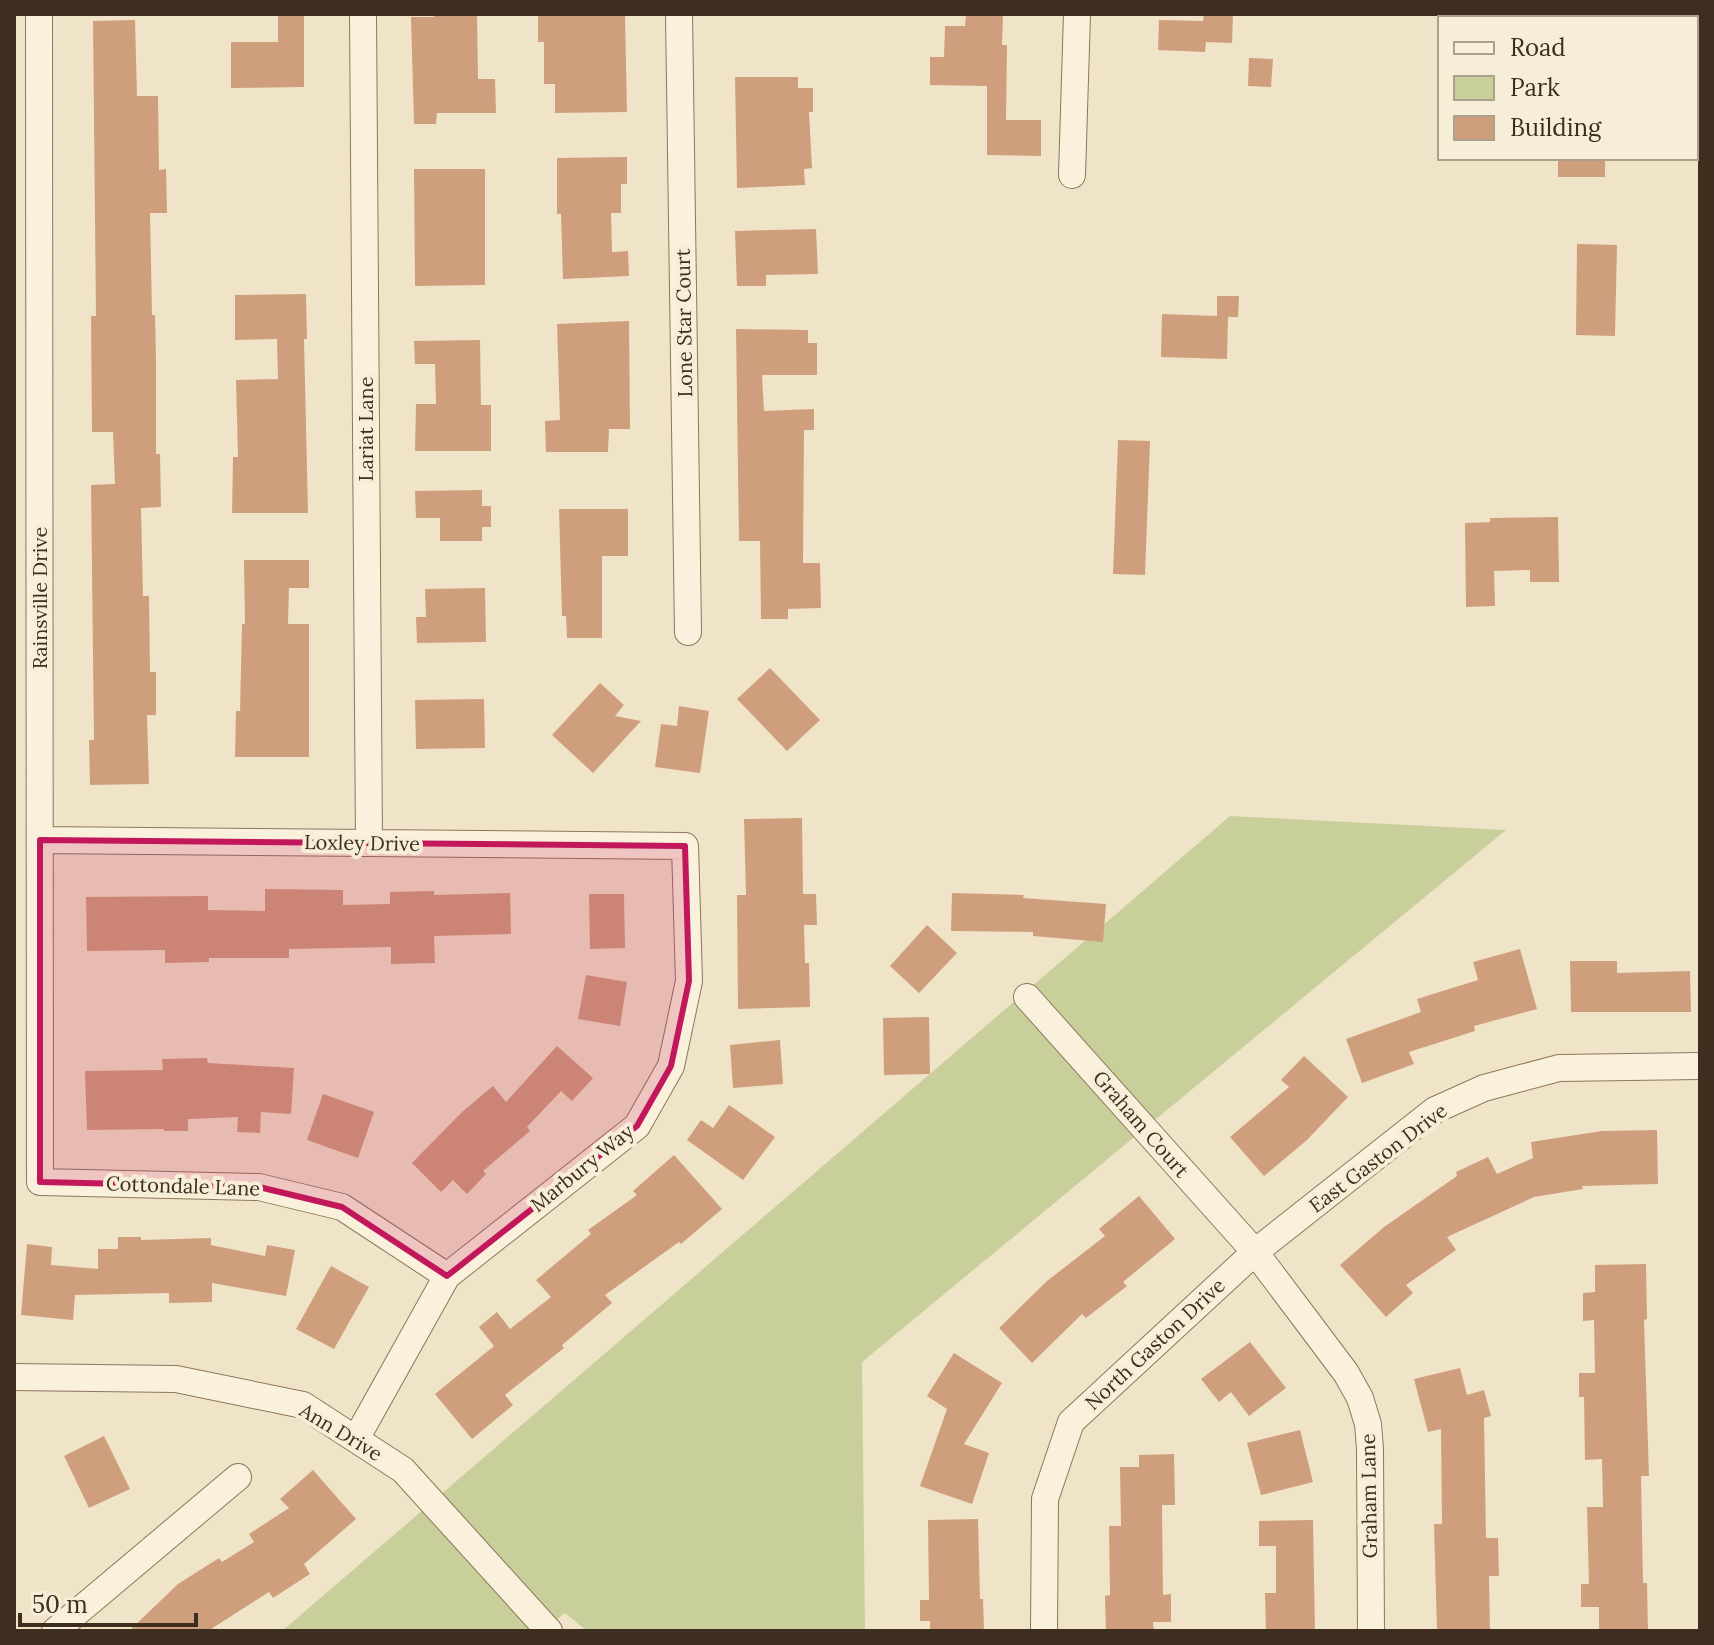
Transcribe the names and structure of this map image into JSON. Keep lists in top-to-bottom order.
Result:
{
  "streets": {
    "street": [
      "Lone Star Court",
      "Lariat Lane",
      "Rainsville Drive",
      "Loxley Drive",
      "Graham Court",
      "East Gaston Drive",
      "Marbury Way",
      "Cottondale Lane",
      "North Gaston Drive",
      "Ann Drive",
      "Graham Lane"
    ]
  },
  "crossings": [
    ["Lariat Lane", "Loxley Drive"],
    ["Rainsville Drive", "Loxley Drive"],
    ["Rainsville Drive", "Cottondale Lane"],
    ["Loxley Drive", "Marbury Way"],
    ["Graham Court", "East Gaston Drive"],
    ["Graham Court", "North Gaston Drive"],
    ["Graham Court", "Graham Lane"],
    ["East Gaston Drive", "North Gaston Drive"],
    ["East Gaston Drive", "Graham Lane"],
    ["Marbury Way", "Cottondale Lane"],
    ["Marbury Way", "Ann Drive"],
    ["North Gaston Drive", "Graham Lane"]
  ],
  "legend": ["Road", "Park", "Building"],
  "scale_bar": "50 m"
}
